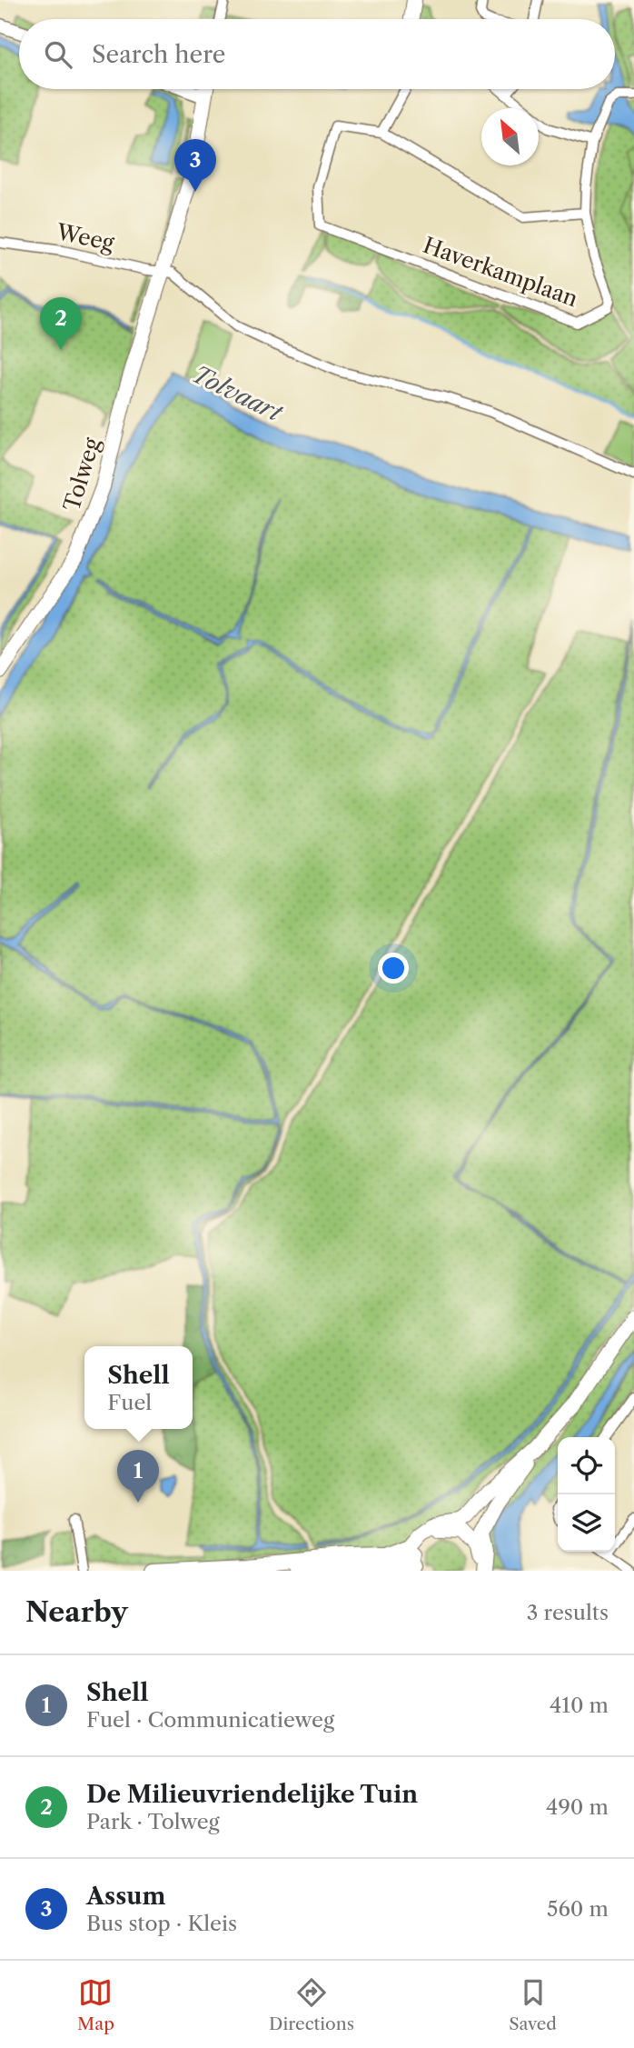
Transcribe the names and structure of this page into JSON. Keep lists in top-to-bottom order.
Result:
{
  "streets": {
    "main road": ["Tolweg"],
    "street": ["Weeg", "Haverkamplaan"]
  },
  "crossings": [
    ["Weeg", "Tolweg"]
  ],
  "water": ["Tolvaart"],
  "north": "top left",
  "page": {
    "search": "Search here",
    "pins": ["3", "2", "1"],
    "popup": ["Shell", "Fuel"],
    "heading": ["Nearby", "3 results"],
    "list": [
      {
        "mark": "1",
        "name": "Shell",
        "note": "Fuel · Communicatieweg",
        "value": "410 m"
      },
      {
        "mark": "2",
        "name": "De Milieuvriendelijke Tuin",
        "note": "Park · Tolweg",
        "value": "490 m"
      },
      {
        "mark": "3",
        "name": "Assum",
        "note": "Bus stop · Kleis",
        "value": "560 m"
      }
    ],
    "nav": ["Map", "Directions", "Saved"]
  }
}
